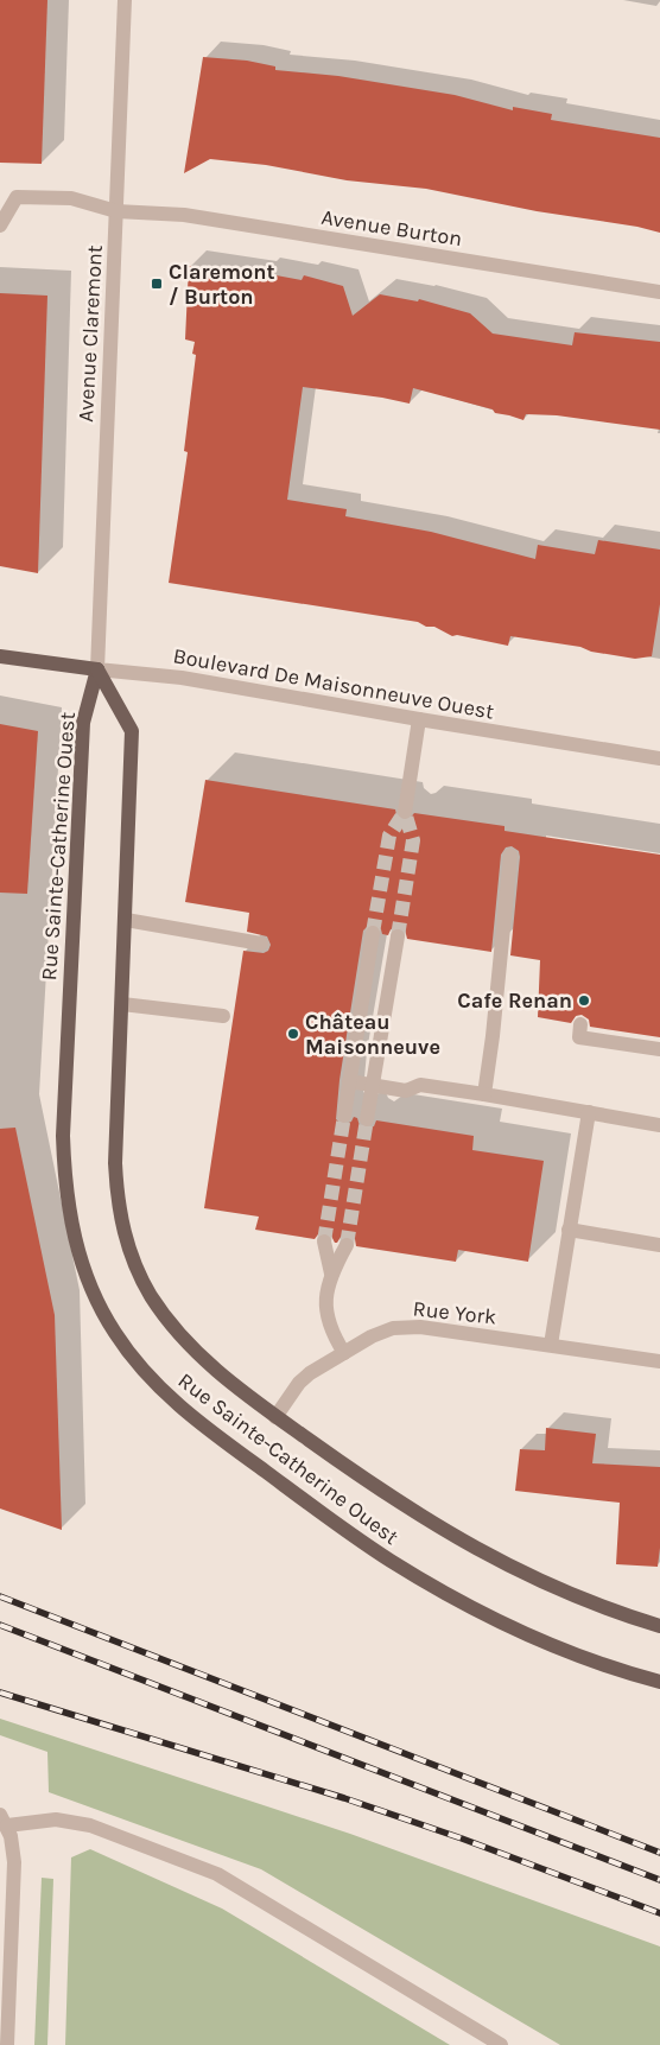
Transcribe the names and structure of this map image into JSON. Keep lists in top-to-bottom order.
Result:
{
  "streets": {
    "main road": ["Boulevard De Maisonneuve Ouest", "Rue Sainte-Catherine Ouest"],
    "street": ["Avenue Burton", "Avenue Claremont", "Rue York"]
  },
  "crossings": [
    ["Avenue Burton", "Avenue Claremont"],
    ["Avenue Claremont", "Boulevard De Maisonneuve Ouest"],
    ["Avenue Claremont", "Rue Sainte-Catherine Ouest"],
    ["Boulevard De Maisonneuve Ouest", "Rue Sainte-Catherine Ouest"],
    ["Rue Sainte-Catherine Ouest", "Rue York"]
  ],
  "places": {
    "transit": ["Claremont / Burton"],
    "other": ["Cafe Renan", "Château Maisonneuve"]
  }
}
